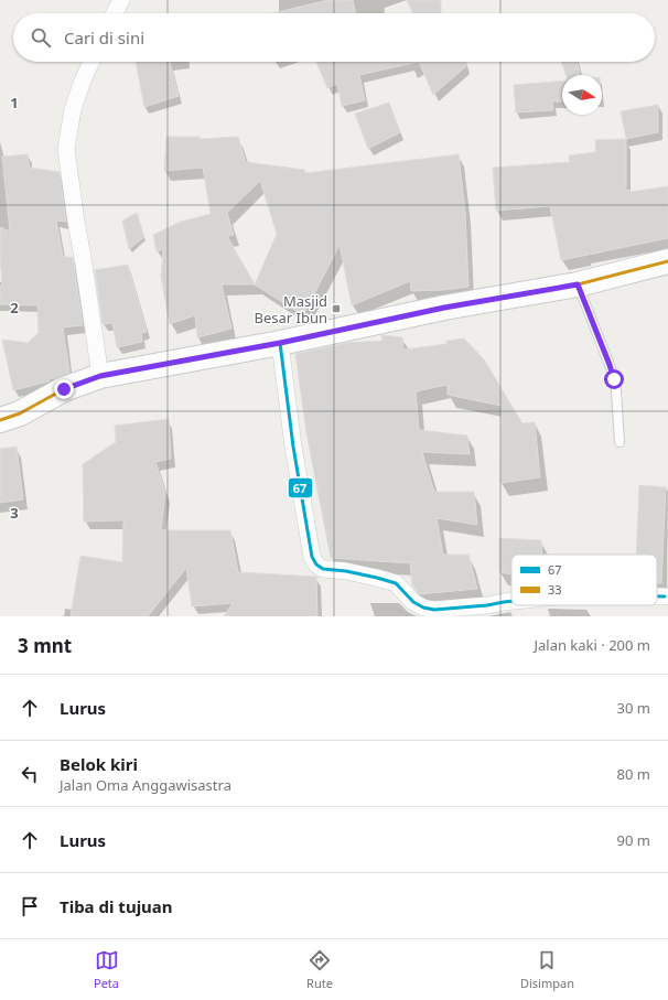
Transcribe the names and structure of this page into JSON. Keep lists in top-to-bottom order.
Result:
{
  "places": {
    "transit": ["Masjid Besar Ibun"]
  },
  "lines": ["transit line 33", "transit line 67"],
  "legend": ["67", "33"],
  "north": "right",
  "page": {
    "search": "Cari di sini",
    "heading": ["3 mnt", "Jalan kaki · 200 m"],
    "list": [
      ["Lurus", "30 m"],
      ["Belok kiri", "Jalan Oma Anggawisastra", "80 m"],
      ["Lurus", "90 m"],
      "Tiba di tujuan"
    ],
    "nav": ["Peta", "Rute", "Disimpan"]
  },
  "grid": {
    "rows": ["1", "2", "3"]
  }
}
